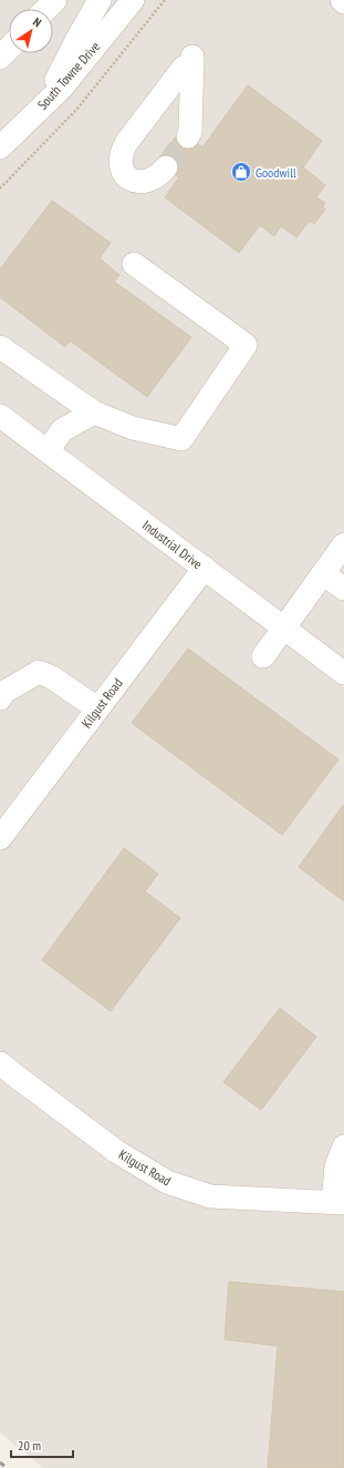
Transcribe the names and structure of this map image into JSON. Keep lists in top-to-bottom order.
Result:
{
  "streets": {
    "street": ["South Towne Drive", "Industrial Drive", "Kilgust Road"]
  },
  "crossings": [
    ["Industrial Drive", "Kilgust Road"]
  ],
  "places": {
    "shop": ["Goodwill"]
  },
  "scale_bar": "20 m",
  "north": "top right"
}
